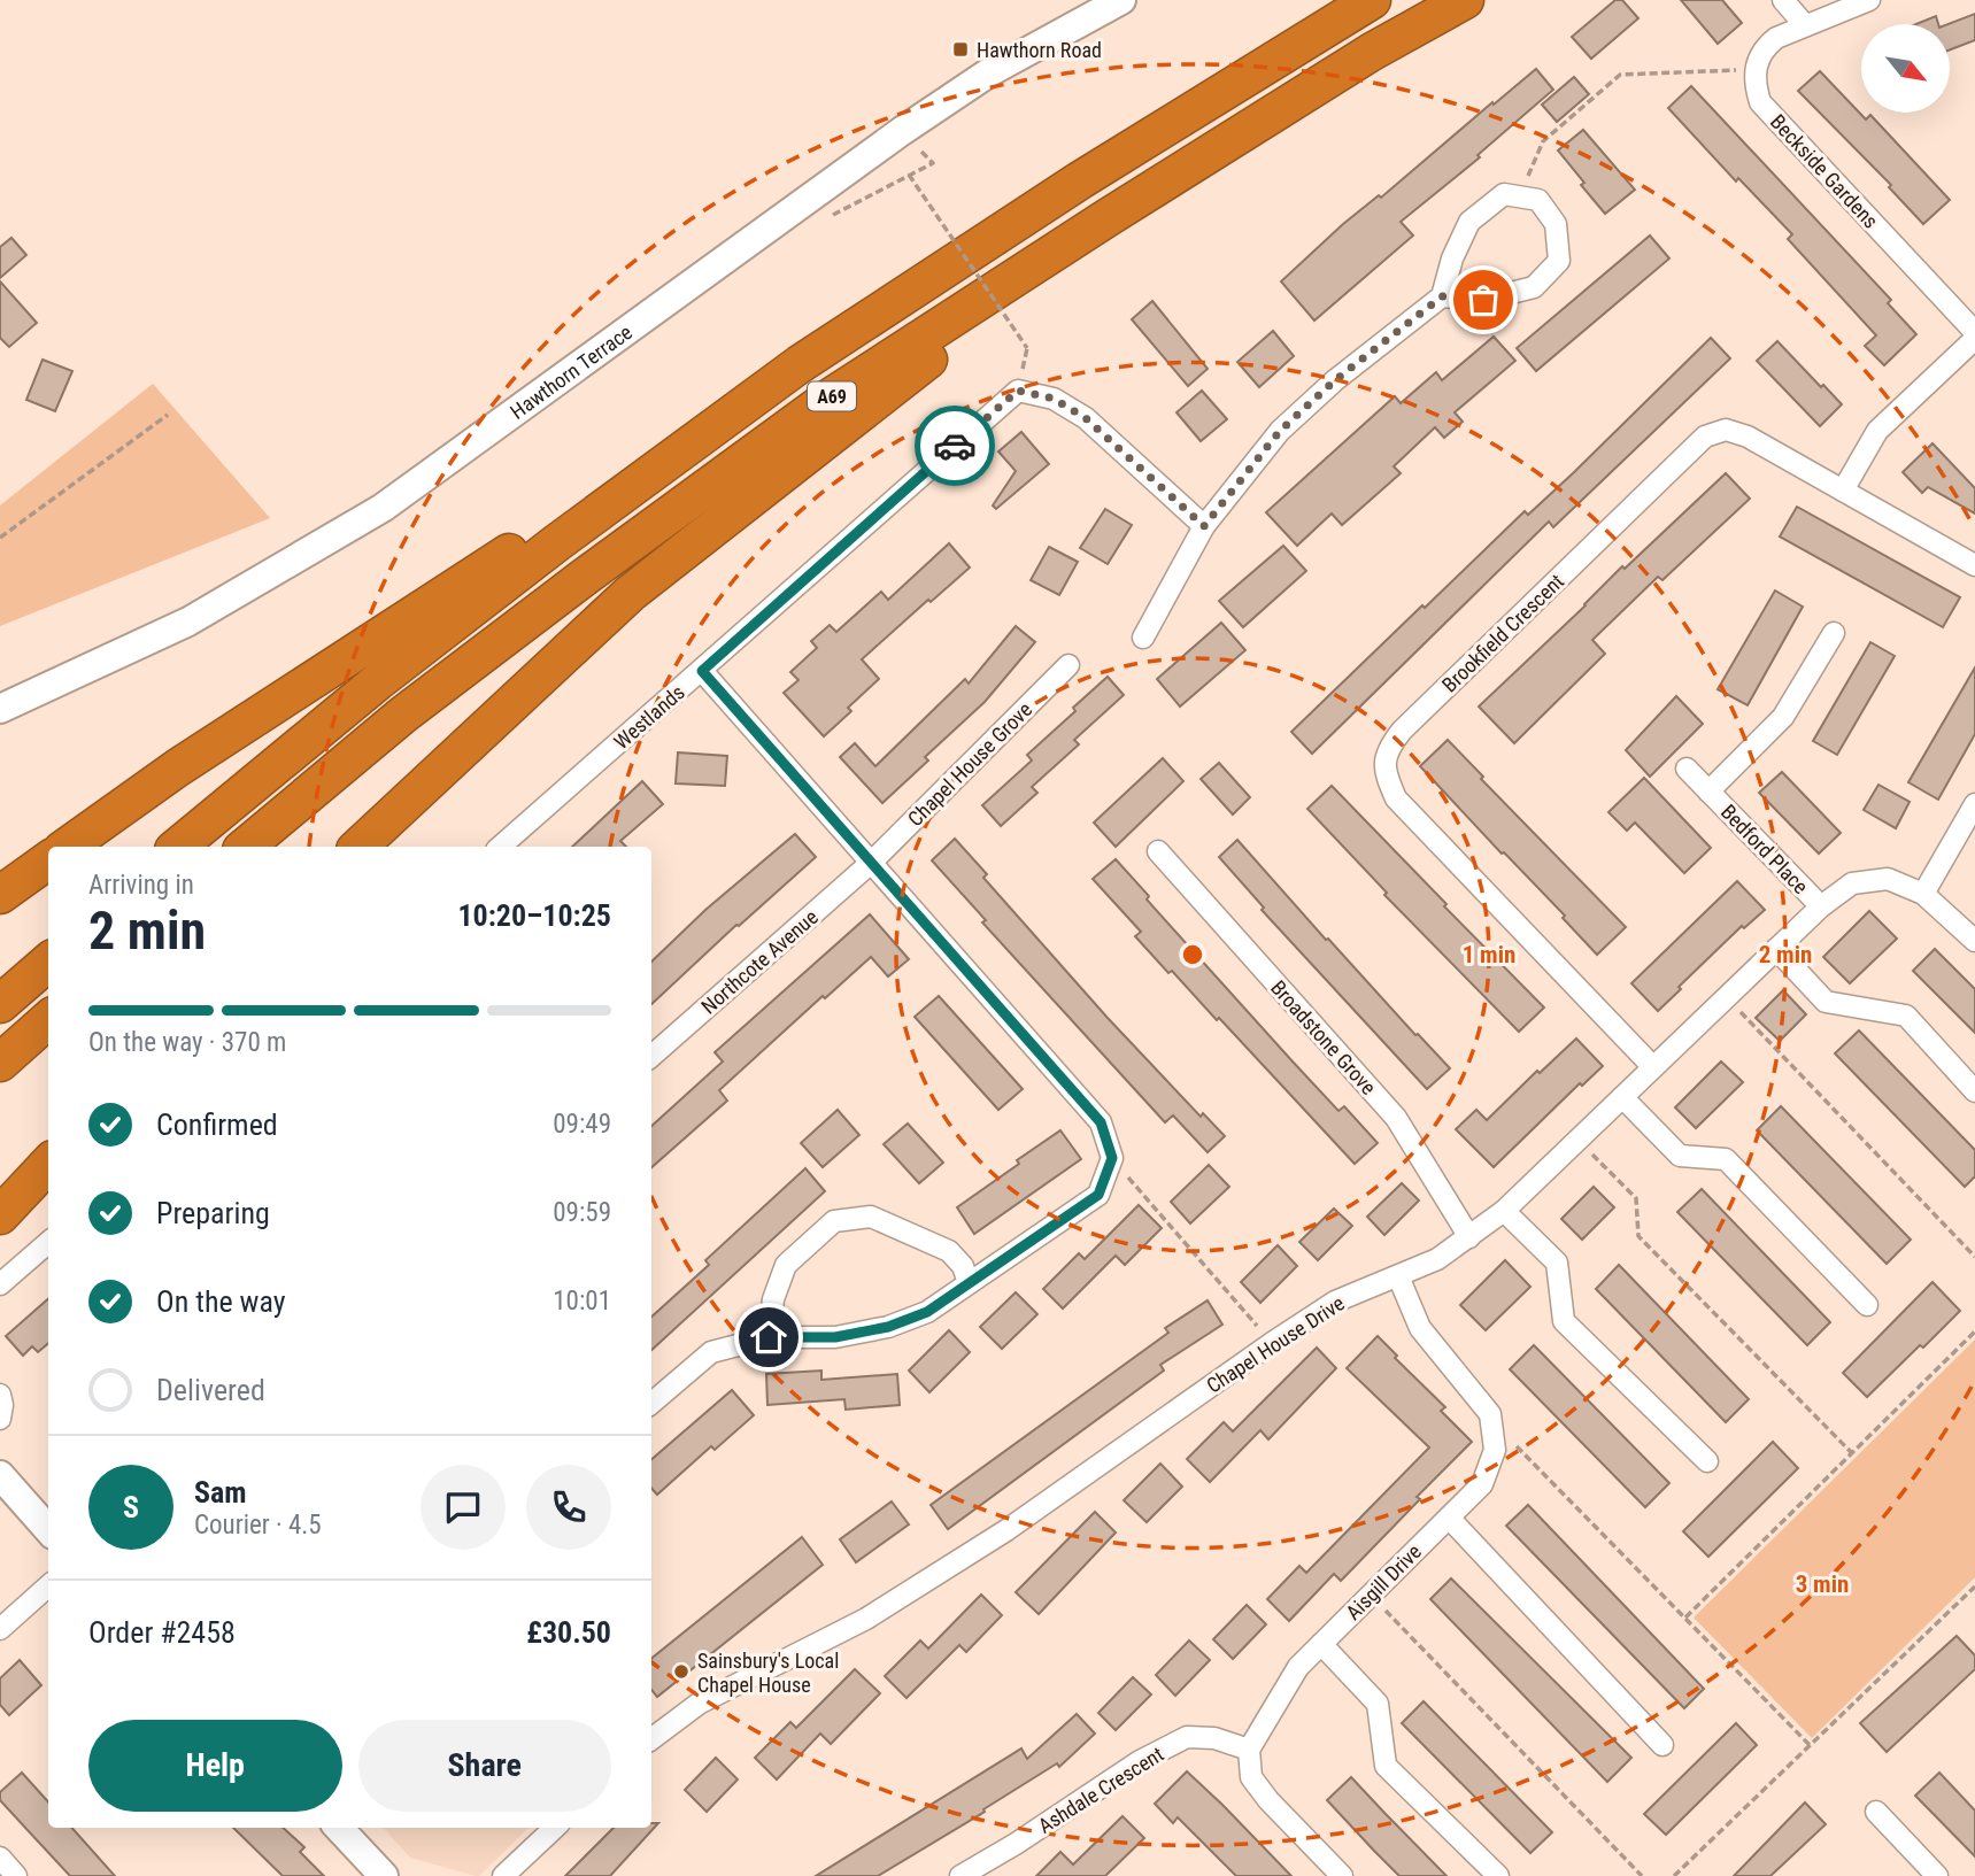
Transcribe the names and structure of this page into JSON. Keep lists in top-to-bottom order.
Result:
{
  "streets": {
    "highway": ["A69"],
    "main road": ["Hawthorn Terrace"],
    "street": [
      "Beckside Gardens",
      "Brookfield Crescent",
      "Westlands",
      "Chapel House Grove",
      "Bedford Place",
      "Northcote Avenue",
      "Broadstone Grove",
      "Chapel House Drive",
      "Aisgill Drive",
      "Ashdale Crescent"
    ]
  },
  "crossings": [
    ["Brookfield Crescent", "Chapel House Drive"],
    ["Chapel House Grove", "Northcote Avenue"],
    ["Bedford Place", "Chapel House Drive"],
    ["Broadstone Grove", "Chapel House Drive"],
    ["Aisgill Drive", "Ashdale Crescent"]
  ],
  "places": {
    "transit": ["Hawthorn Road"],
    "other": ["Sainsbury's Local Chapel House"]
  },
  "north": "bottom right",
  "page": {
    "heading": ["2 min", "Arriving in", "10:20–10:25"],
    "panel": [
      "Sam",
      "Courier · 4.5",
      "Order #2458",
      "£30.50"
    ],
    "bar": "On the way · 370 m",
    "list": [
      ["Confirmed", "09:49"],
      ["Preparing", "09:59"],
      ["On the way", "10:01"],
      "Delivered"
    ],
    "round": "S",
    "buttons": ["Help", "Share"]
  },
  "rings": ["1 min", "2 min", "3 min"]
}
